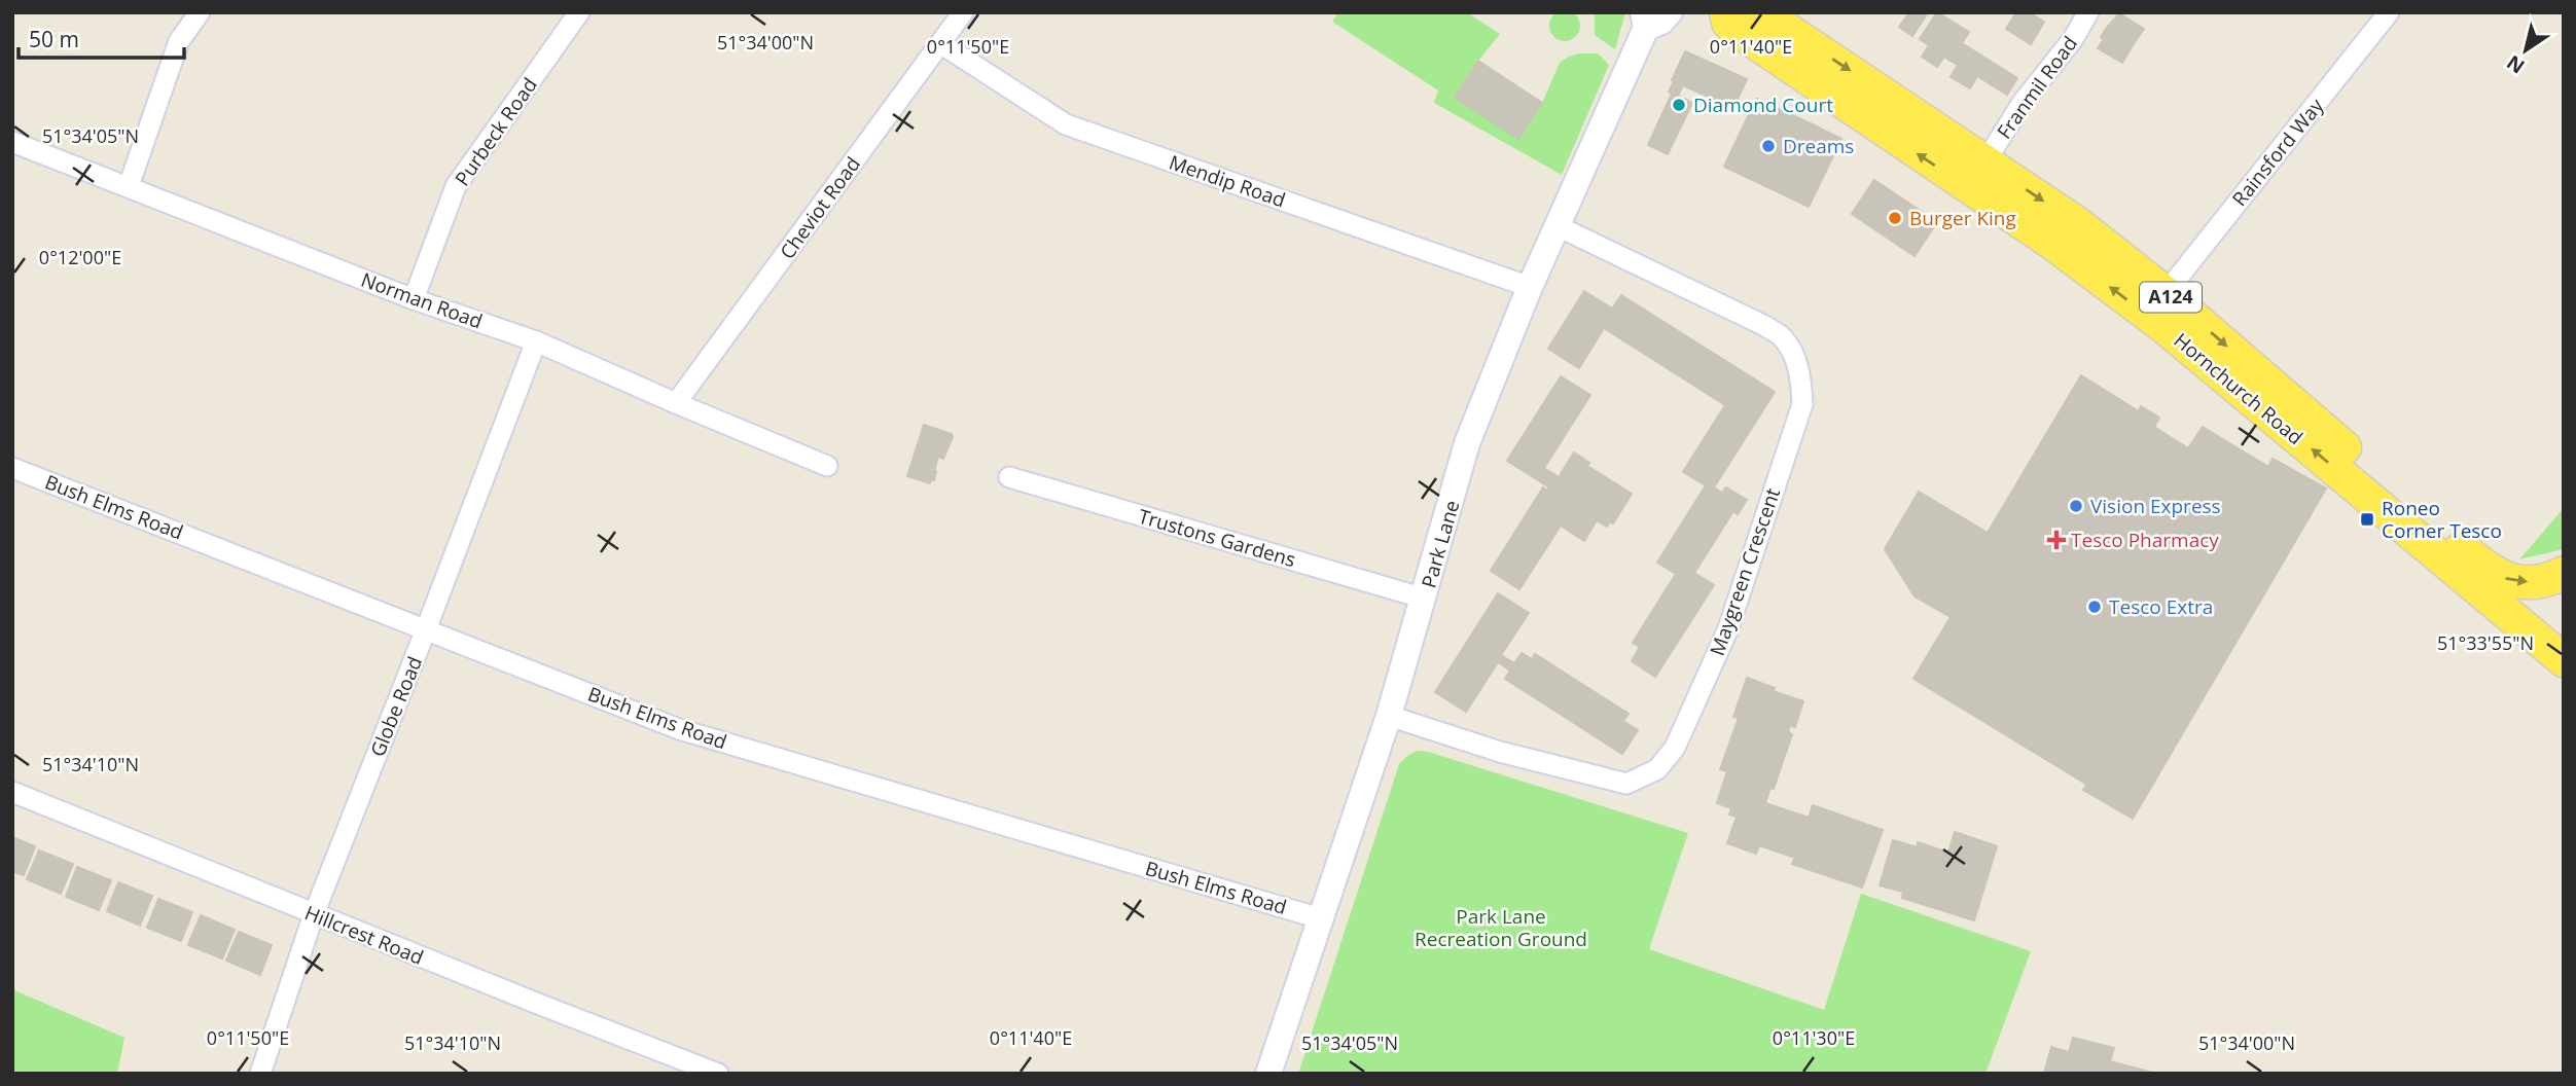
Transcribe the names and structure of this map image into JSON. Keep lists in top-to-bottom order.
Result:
{
  "streets": {
    "main road": ["A124", "Hornchurch Road"],
    "street": [
      "Franmil Road",
      "Purbeck Road",
      "Rainsford Way",
      "Mendip Road",
      "Cheviot Road",
      "Norman Road",
      "Bush Elms Road",
      "Trustons Gardens",
      "Park Lane",
      "Maygreen Crescent",
      "Globe Road",
      "Hillcrest Road"
    ]
  },
  "crossings": [
    ["Franmil Road", "Hornchurch Road"],
    ["Purbeck Road", "Norman Road"],
    ["Rainsford Way", "Hornchurch Road"],
    ["Mendip Road", "Cheviot Road"],
    ["Mendip Road", "Park Lane"],
    ["Cheviot Road", "Norman Road"],
    ["Norman Road", "Globe Road"],
    ["Bush Elms Road", "Park Lane"],
    ["Bush Elms Road", "Globe Road"],
    ["Trustons Gardens", "Park Lane"],
    ["Park Lane", "Maygreen Crescent"],
    ["Globe Road", "Hillcrest Road"]
  ],
  "parks": ["Park Lane Recreation Ground"],
  "places": {
    "other": [
      "Diamond Court",
      "Dreams",
      "Burger King",
      "Vision Express",
      "Tesco Extra"
    ],
    "transit": ["Roneo Corner Tesco"],
    "health": ["Tesco Pharmacy"]
  },
  "scale_bar": "50 m",
  "north": "bottom left",
  "coordinates": [
    "51°34'00\"N",
    "0°11'50\"E",
    "0°11'40\"E",
    "51°34'05\"N",
    "0°12'00\"E",
    "51°33'55\"N",
    "51°34'10\"N",
    "0°11'30\"E"
  ]
}
